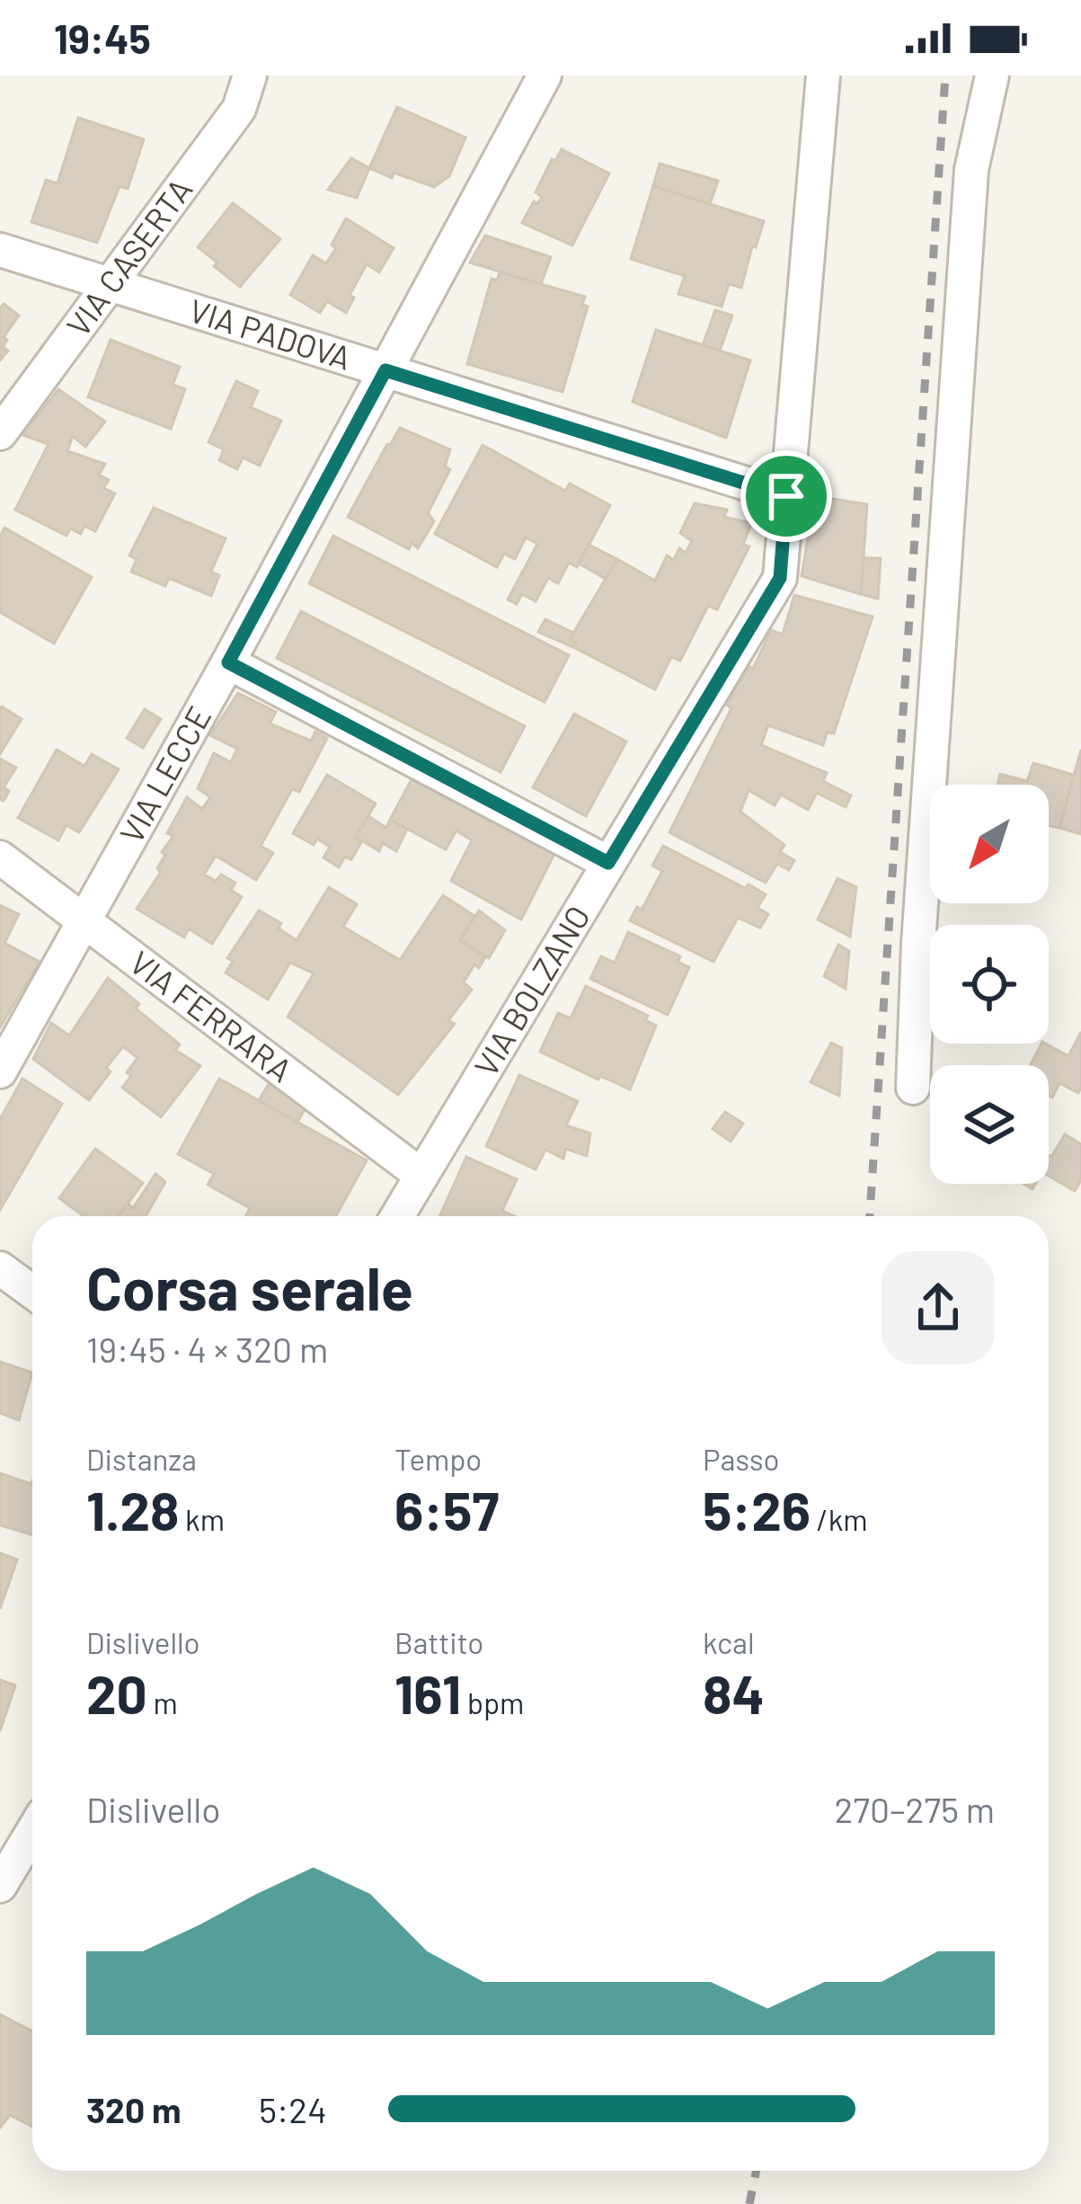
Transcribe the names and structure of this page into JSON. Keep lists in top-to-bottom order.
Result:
{
  "streets": {
    "street": [
      "VIA CASERTA",
      "VIA PADOVA",
      "VIA LECCE",
      "VIA BOLZANO",
      "VIA FERRARA"
    ]
  },
  "crossings": [
    ["VIA CASERTA", "VIA PADOVA"],
    ["VIA PADOVA", "VIA LECCE"],
    ["VIA PADOVA", "VIA BOLZANO"],
    ["VIA LECCE", "VIA FERRARA"],
    ["VIA BOLZANO", "VIA FERRARA"]
  ],
  "north": "bottom left",
  "page": {
    "status": "19:45",
    "heading": ["Corsa serale", "19:45 · 4 × 320 m"],
    "stats": [
      ["Distanza", "1.28 km"],
      ["Tempo", "6:57"],
      ["Passo", "5:26 /km"],
      ["Dislivello", "20 m"],
      ["Battito", "161 bpm"],
      ["kcal", "84"]
    ],
    "chart": ["Dislivello", "270–275 m"],
    "list": [
      {
        "name": "320 m",
        "note": "5:24"
      }
    ]
  }
}
